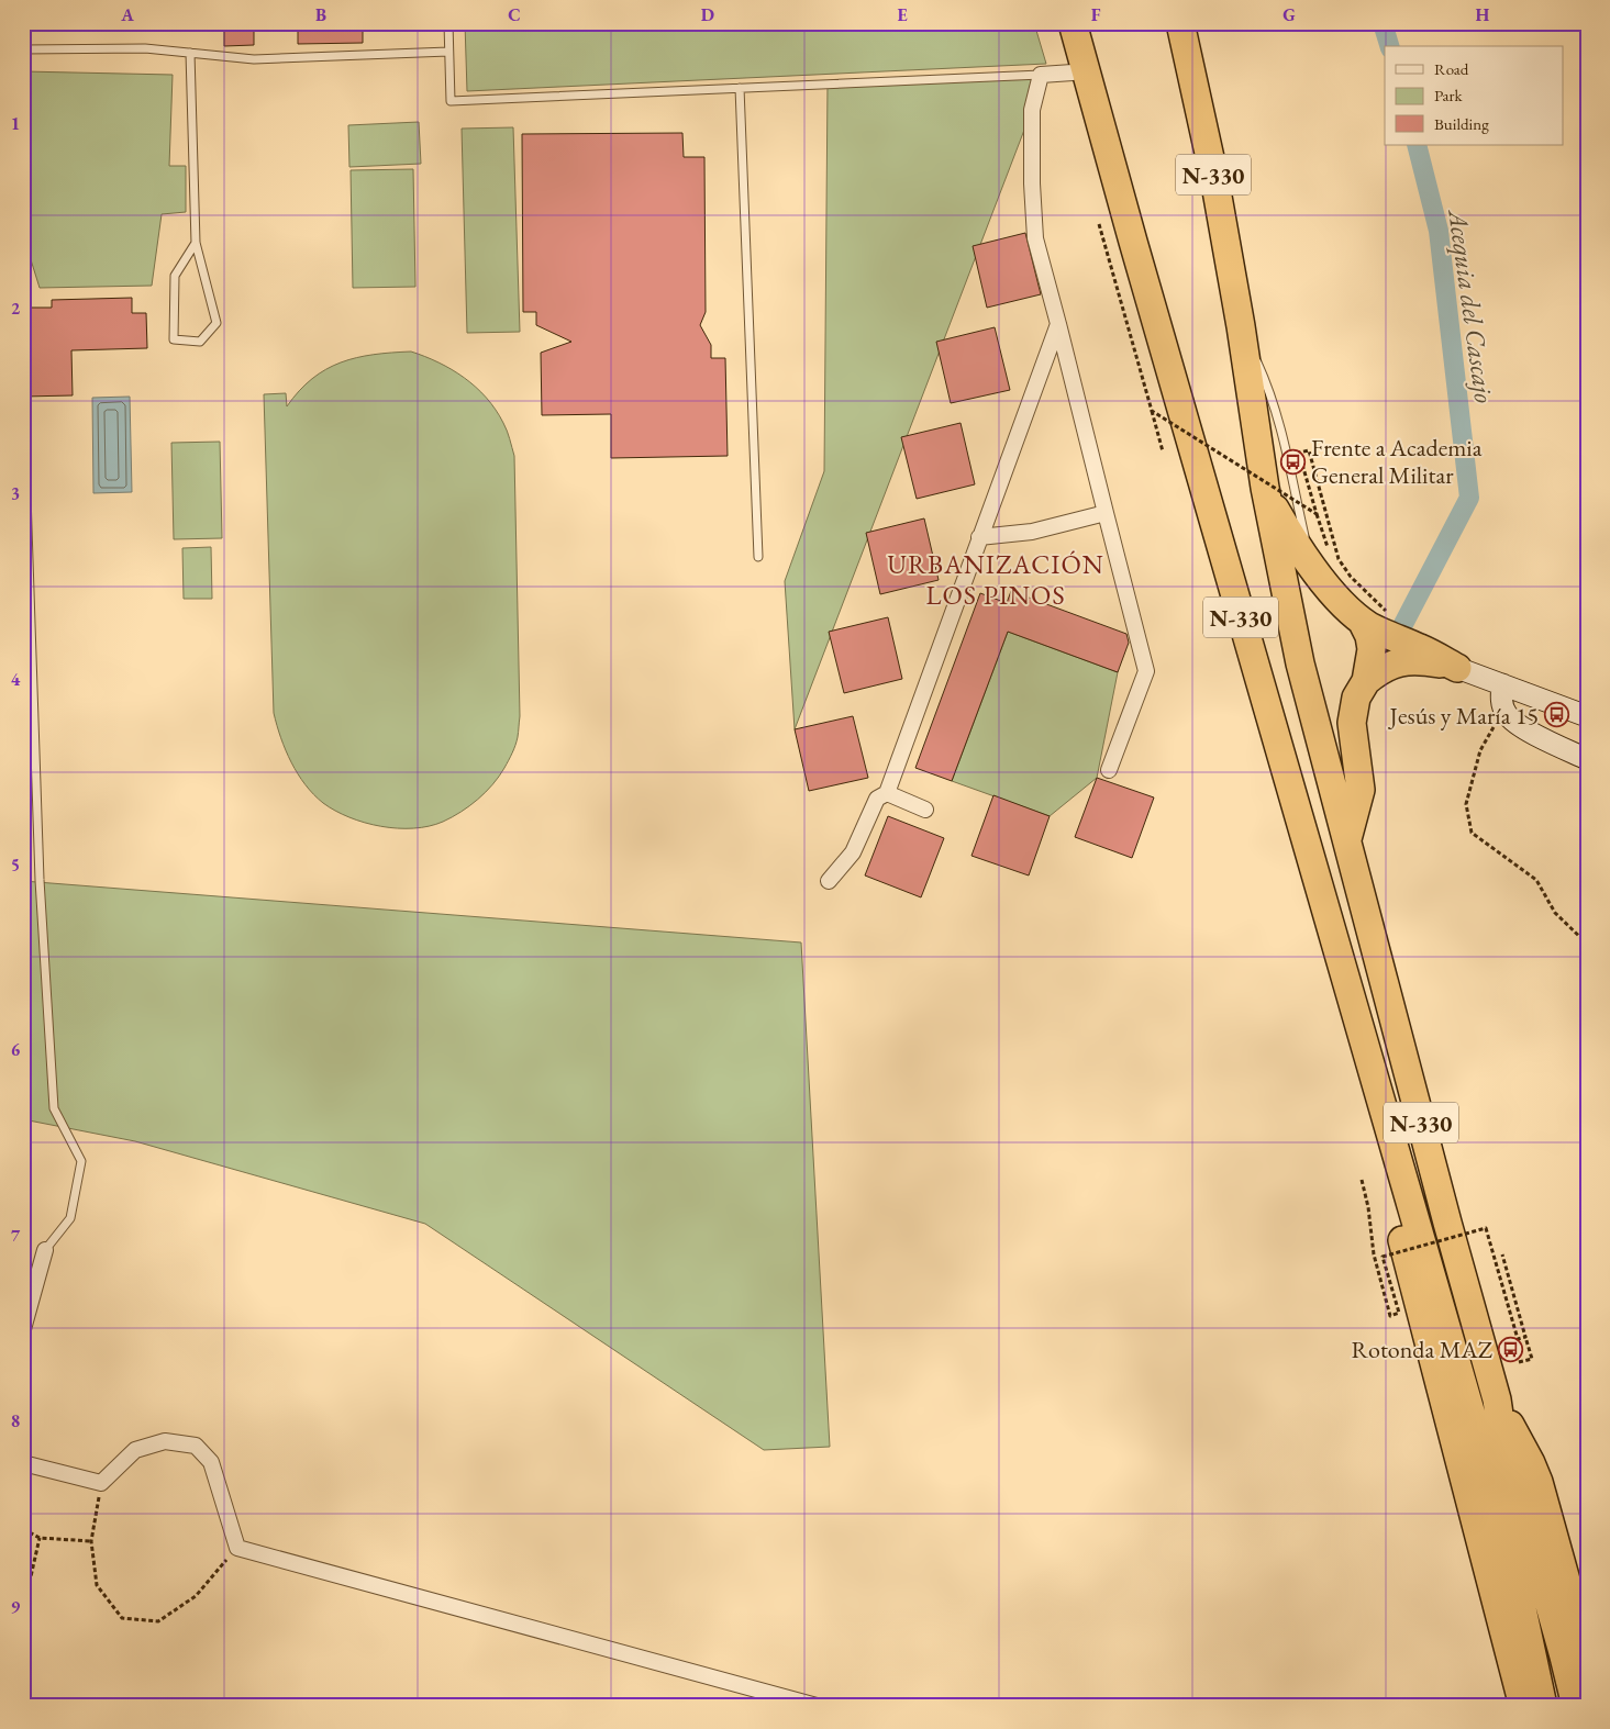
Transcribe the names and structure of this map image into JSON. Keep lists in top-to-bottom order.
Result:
{
  "streets": {
    "highway": ["N-330"]
  },
  "districts": ["URBANIZACIÓN LOS PINOS"],
  "water": ["Acequia del Cascajo"],
  "places": {
    "bus stop": ["Frente a Academia General Militar", "Jesús y María 15", "Rotonda MAZ"]
  },
  "legend": ["Road", "Park", "Building"],
  "grid": {
    "columns": [
      "A",
      "B",
      "C",
      "D",
      "E",
      "F",
      "G",
      "H"
    ],
    "rows": [
      "1",
      "2",
      "3",
      "4",
      "5",
      "6",
      "7",
      "8",
      "9"
    ]
  }
}
